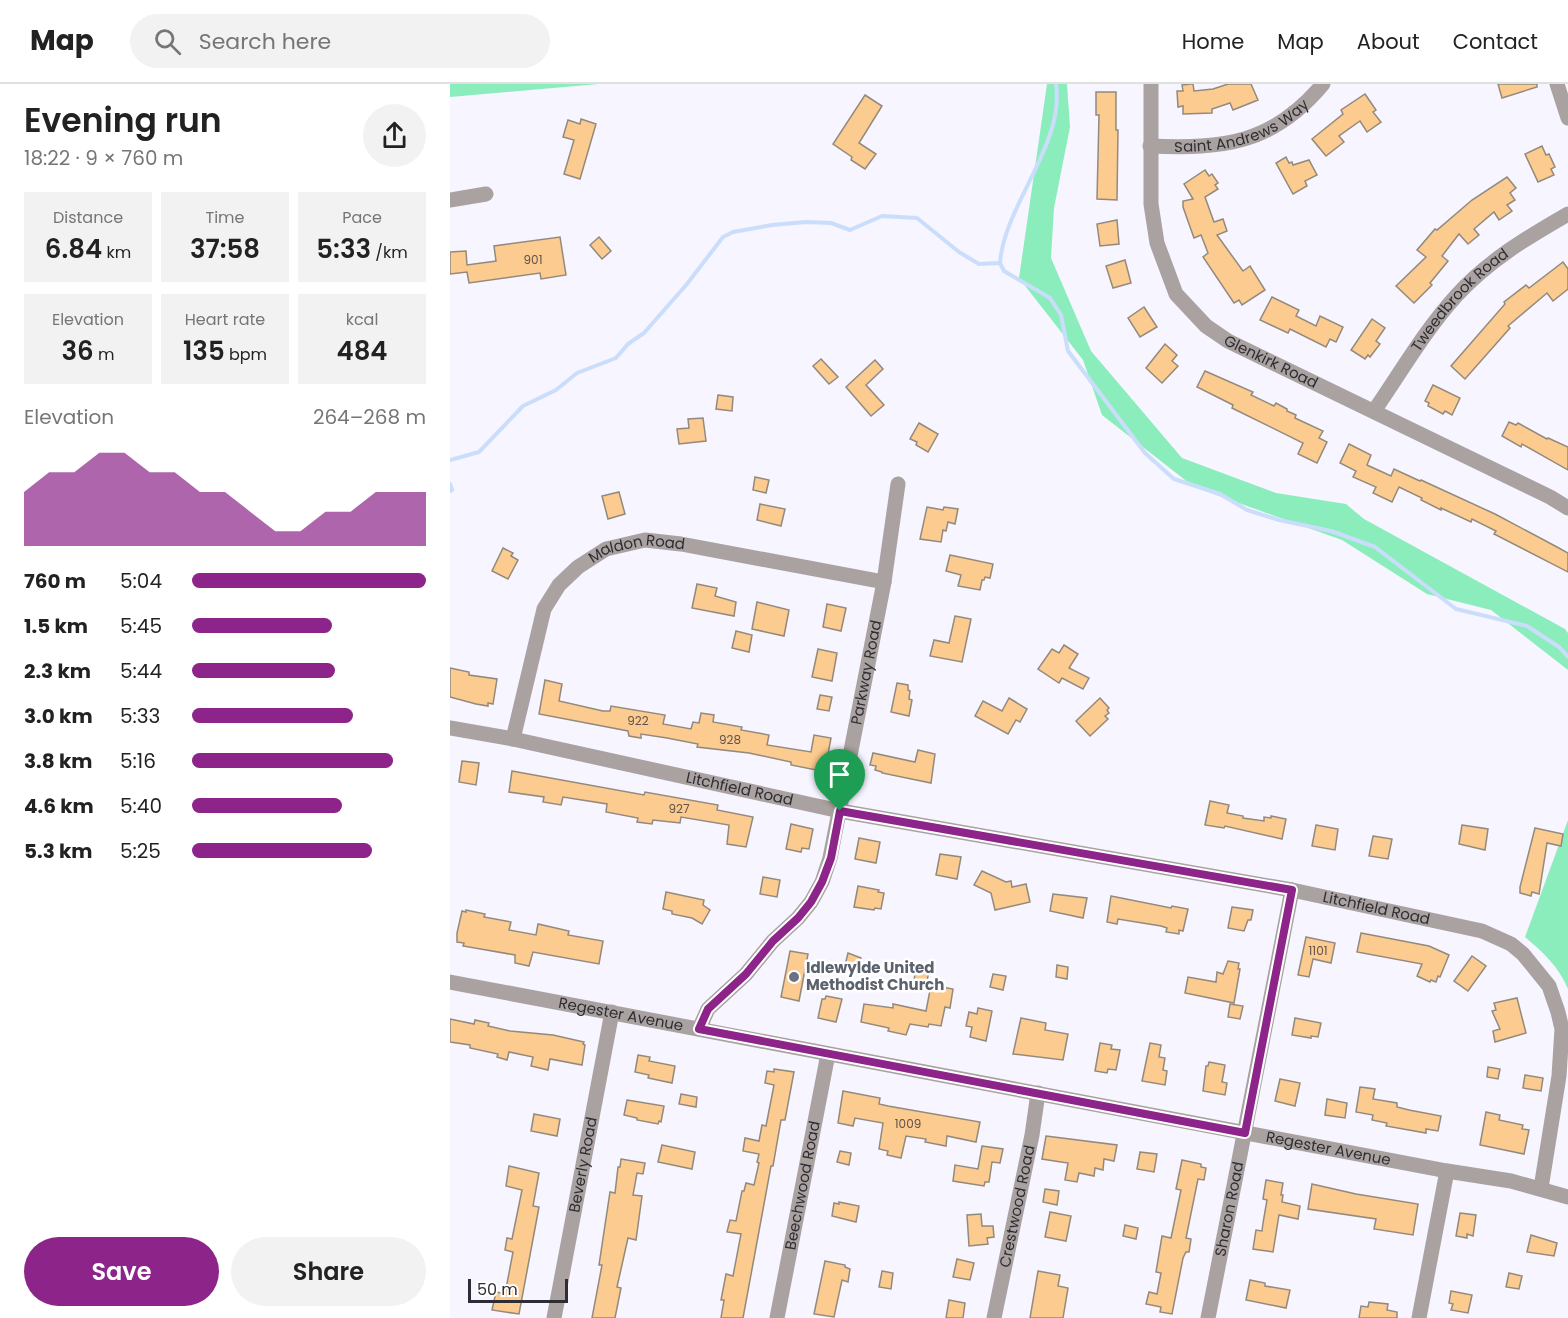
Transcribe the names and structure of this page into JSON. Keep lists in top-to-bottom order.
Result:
{
  "streets": {
    "street": [
      "Saint Andrews Way",
      "Tweedbrook Road",
      "Glenkirk Road",
      "Maldon Road",
      "Parkway Road",
      "Litchfield Road",
      "Regester Avenue",
      "Beverly Road",
      "Beechwood Road",
      "Crestwood Road",
      "Sharon Road"
    ]
  },
  "crossings": [
    ["Saint Andrews Way", "Glenkirk Road"],
    ["Tweedbrook Road", "Glenkirk Road"],
    ["Maldon Road", "Parkway Road"],
    ["Maldon Road", "Litchfield Road"],
    ["Parkway Road", "Litchfield Road"],
    ["Parkway Road", "Regester Avenue"],
    ["Litchfield Road", "Regester Avenue"],
    ["Litchfield Road", "Sharon Road"],
    ["Regester Avenue", "Beverly Road"],
    ["Regester Avenue", "Beechwood Road"],
    ["Regester Avenue", "Crestwood Road"],
    ["Regester Avenue", "Sharon Road"]
  ],
  "places": ["Idlewylde United Methodist Church"],
  "house_numbers": [
    "901",
    "922",
    "928",
    "927",
    "1101",
    "1009"
  ],
  "scale_bar": "50 m",
  "page": {
    "header": "Map",
    "search": "Search here",
    "nav": [
      "Home",
      "Map",
      "About",
      "Contact"
    ],
    "heading": ["Evening run", "18:22 · 9 × 760 m"],
    "stats": [
      ["Distance", "6.84 km"],
      ["Time", "37:58"],
      ["Pace", "5:33 /km"],
      ["Elevation", "36 m"],
      ["Heart rate", "135 bpm"],
      ["kcal", "484"]
    ],
    "chart": ["Elevation", "264–268 m"],
    "list": [
      {
        "name": "760 m",
        "note": "5:04"
      },
      {
        "name": "1.5 km",
        "note": "5:45"
      },
      {
        "name": "2.3 km",
        "note": "5:44"
      },
      {
        "name": "3.0 km",
        "note": "5:33"
      },
      {
        "name": "3.8 km",
        "note": "5:16"
      },
      {
        "name": "4.6 km",
        "note": "5:40"
      },
      {
        "name": "5.3 km",
        "note": "5:25"
      }
    ],
    "buttons": ["Save", "Share"],
    "scale": "50 m"
  }
}
